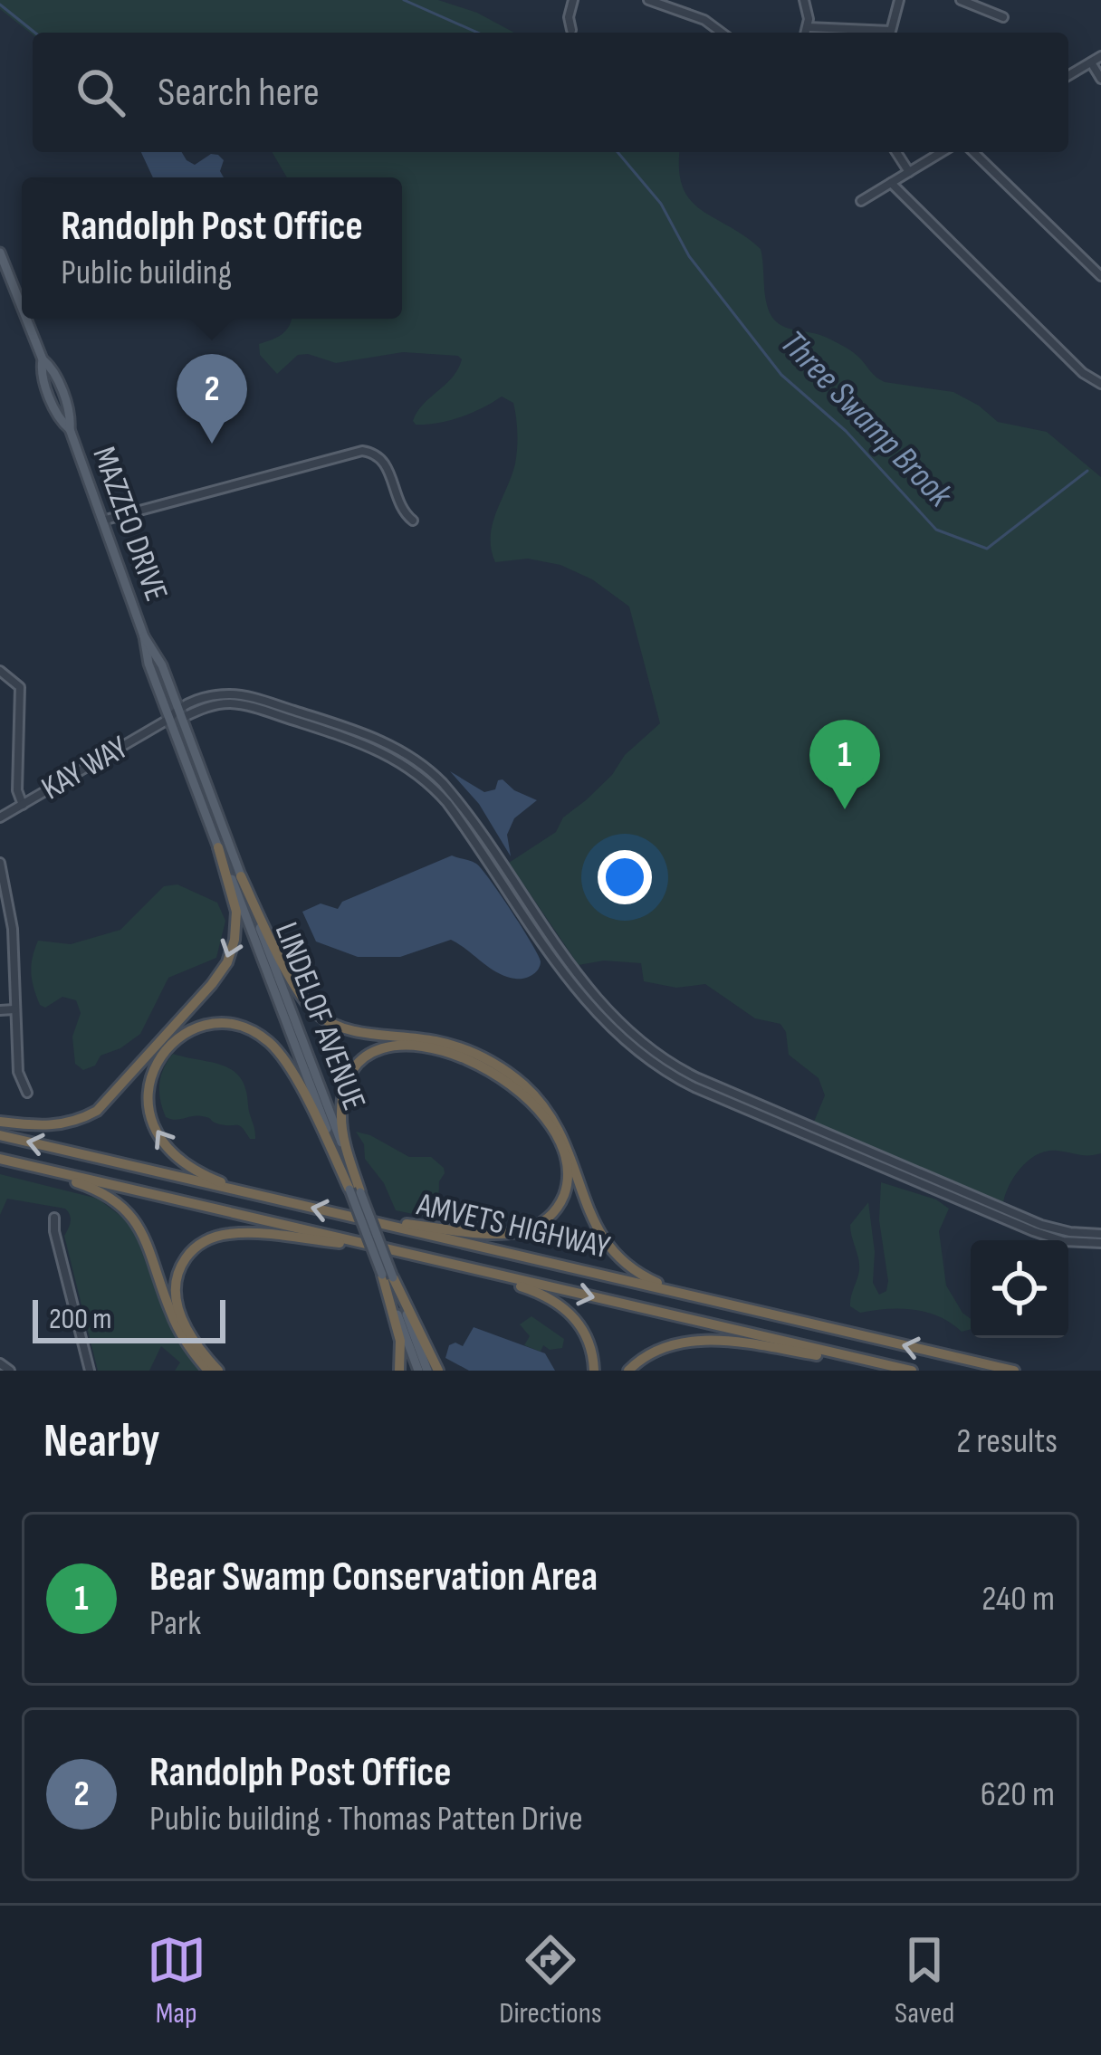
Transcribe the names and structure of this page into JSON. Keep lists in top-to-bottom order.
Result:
{
  "streets": {
    "highway": ["AMVETS HIGHWAY"],
    "main road": ["MAZZEO DRIVE", "LINDELOF AVENUE"],
    "street": ["KAY WAY"]
  },
  "crossings": [
    ["MAZZEO DRIVE", "LINDELOF AVENUE"],
    ["KAY WAY", "LINDELOF AVENUE"]
  ],
  "water": ["Three Swamp Brook"],
  "scale_bar": "200 m",
  "page": {
    "search": "Search here",
    "popup": ["Randolph Post Office", "Public building"],
    "pins": ["2", "1"],
    "scale": "200 m",
    "heading": ["Nearby", "2 results"],
    "list": [
      {
        "mark": "1",
        "name": "Bear Swamp Conservation Area",
        "note": "Park",
        "value": "240 m"
      },
      {
        "mark": "2",
        "name": "Randolph Post Office",
        "note": "Public building · Thomas Patten Drive",
        "value": "620 m"
      }
    ],
    "nav": ["Map", "Directions", "Saved"]
  }
}
